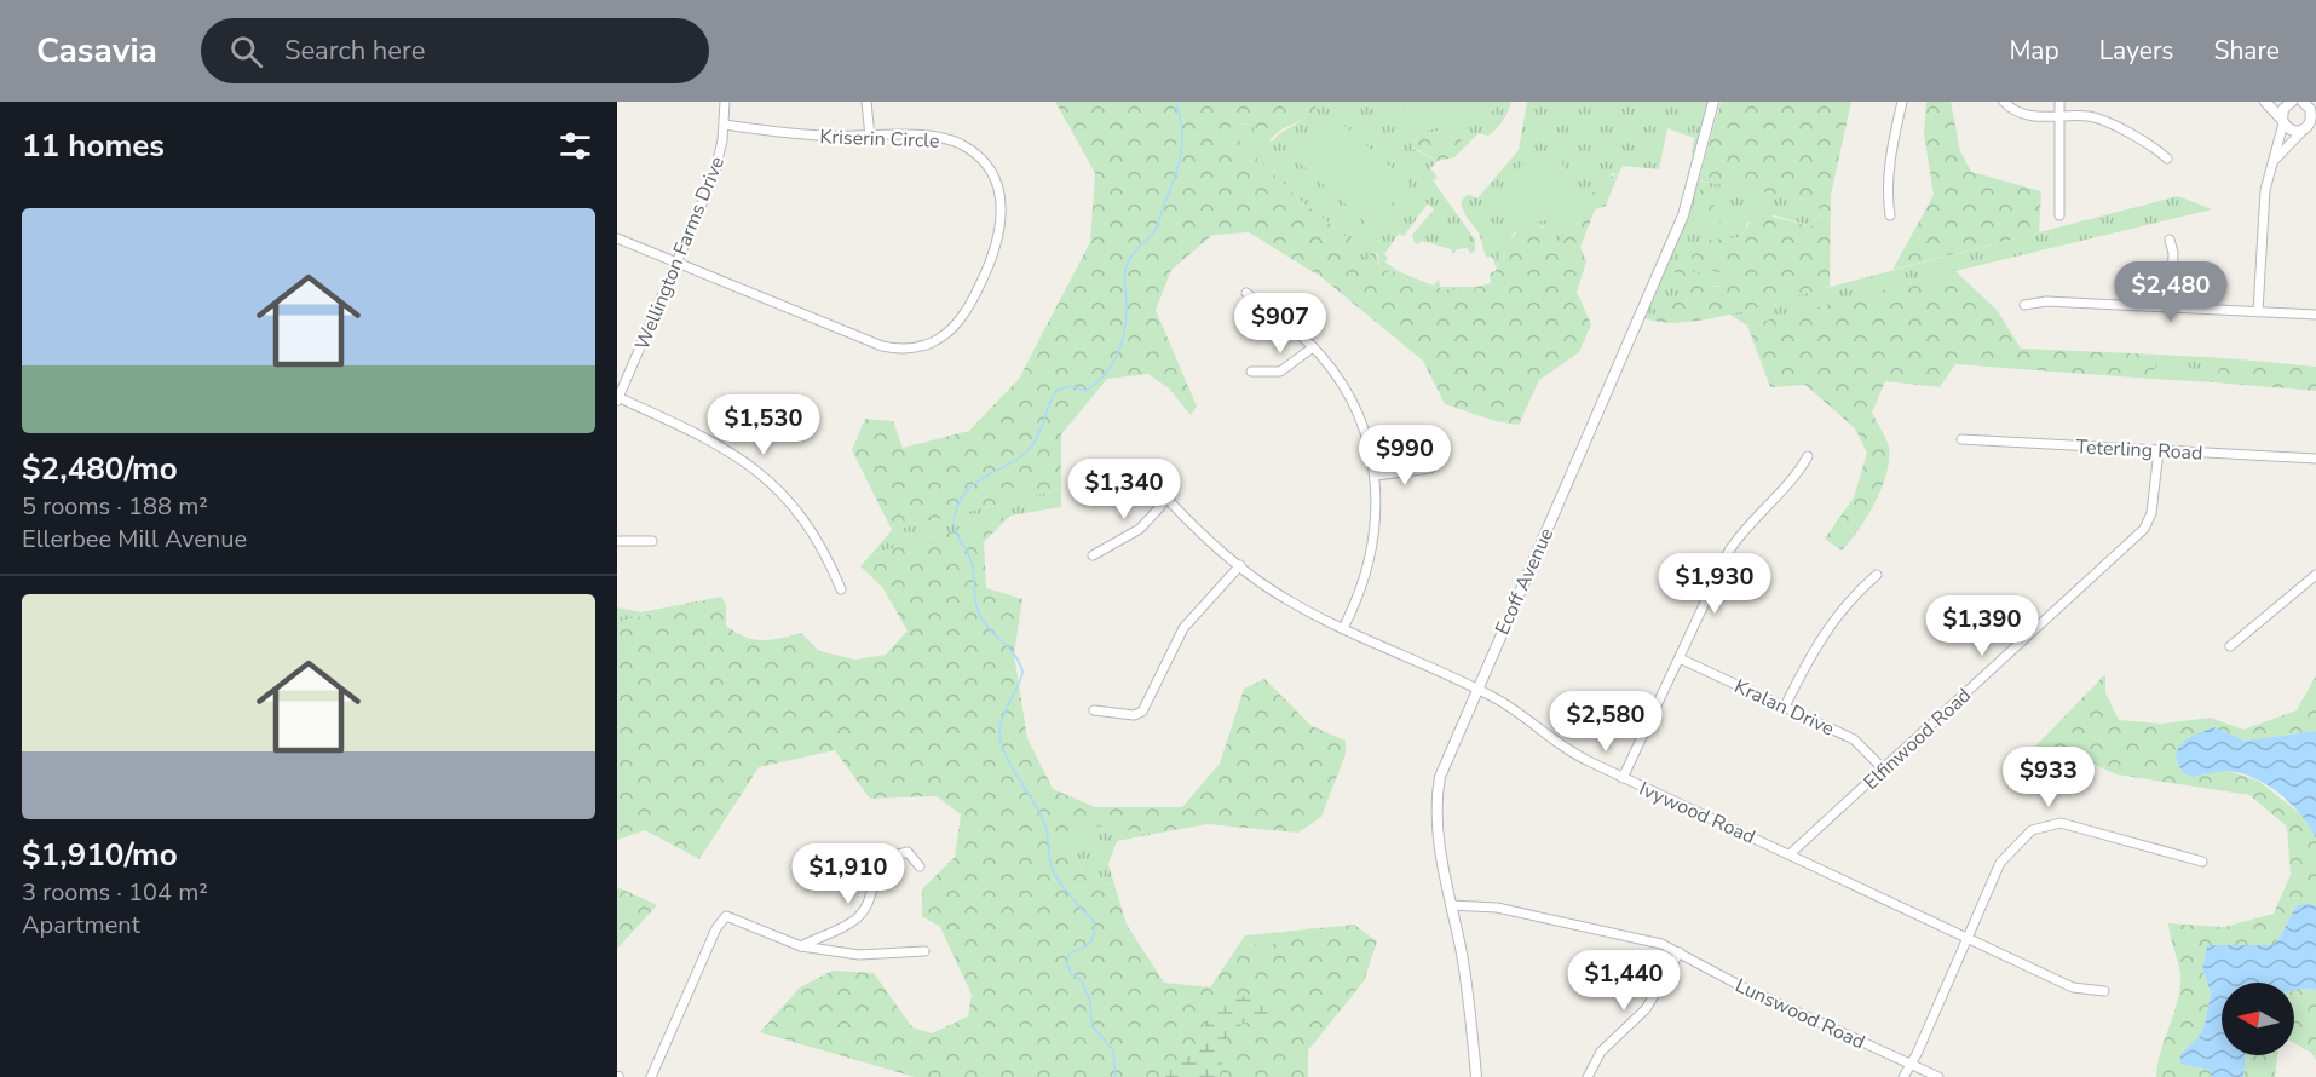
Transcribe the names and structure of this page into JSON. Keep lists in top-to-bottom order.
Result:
{
  "streets": {
    "street": [
      "Kriserin Circle",
      "Wellington Farms Drive",
      "Teterling Road",
      "Ecoff Avenue",
      "Kralan Drive",
      "Elfinwood Road",
      "Ivywood Road",
      "Lunswood Road"
    ]
  },
  "crossings": [
    ["Kriserin Circle", "Wellington Farms Drive"],
    ["Teterling Road", "Elfinwood Road"],
    ["Ecoff Avenue", "Ivywood Road"],
    ["Ecoff Avenue", "Lunswood Road"],
    ["Kralan Drive", "Elfinwood Road"],
    ["Elfinwood Road", "Ivywood Road"]
  ],
  "north": "left",
  "page": {
    "header": "Casavia",
    "search": "Search here",
    "nav": ["Map", "Layers", "Share"],
    "heading": "11 homes",
    "list": [
      {
        "name": "$2,480/mo",
        "note": "5 rooms · 188 m² · Ellerbee Mill Avenue"
      },
      {
        "name": "$1,910/mo",
        "note": "3 rooms · 104 m² · Apartment"
      }
    ],
    "price": [
      "$2,480",
      "$907",
      "$1,530",
      "$990",
      "$1,340",
      "$1,930",
      "$1,390",
      "$2,580",
      "$933",
      "$1,910",
      "$1,440"
    ]
  }
}
